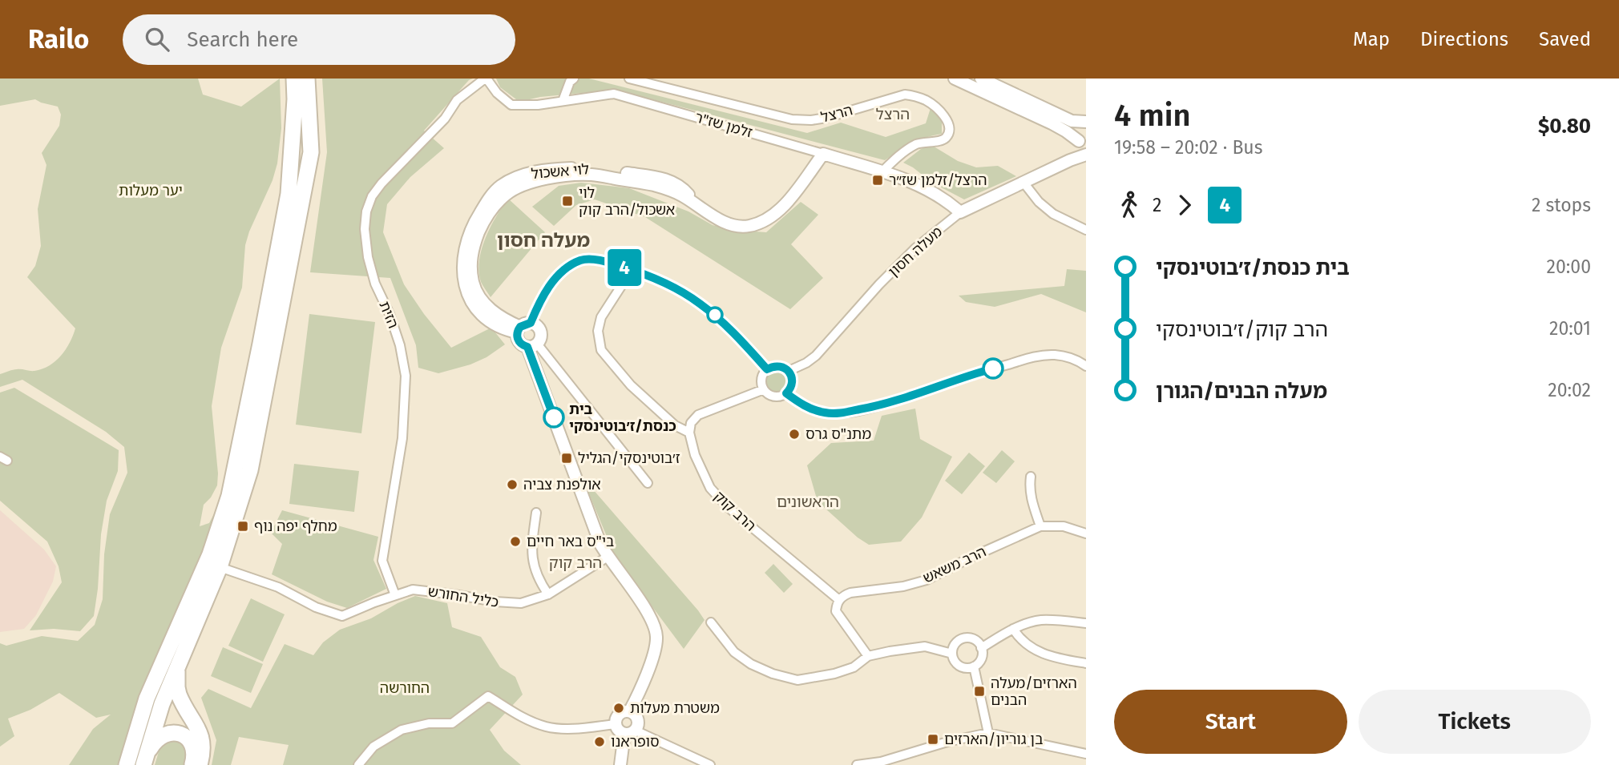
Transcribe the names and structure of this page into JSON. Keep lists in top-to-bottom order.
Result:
{
  "streets": {
    "street": [
      "הרצל",
      "זלמן שז\"ר",
      "לוי אשכול",
      "מעלה חסון",
      "הזית",
      "הרב קוק",
      "הרב משאש",
      "כליל החורש"
    ]
  },
  "crossings": [
    ["הרצל", "זלמן שז\"ר"],
    ["זלמן שז\"ר", "לוי אשכול"],
    ["זלמן שז\"ר", "מעלה חסון"],
    ["זלמן שז\"ר", "הזית"],
    ["הזית", "כליל החורש"],
    ["הרב קוק", "הרב משאש"]
  ],
  "districts": [
    "הרצל",
    "מעלה חסון",
    "הראשונים",
    "הרב קוק"
  ],
  "parks": ["יער מעלות", "החורשה"],
  "places": {
    "transit": [
      "הרצל/זלמן שז״ר",
      "לוי אשכול/הרב קוק",
      "ז׳בוטינסקי/הגליל",
      "מחלף יפה נוף",
      "הארזים/מעלה הבנים",
      "בן גוריון/הארזים"
    ],
    "other": [
      "בית כנסת/ז׳בוטינסקי",
      "מתנ\"ס גרס",
      "אולפנת צביה",
      "בי\"ס באר חיים",
      "משטרת מעלות",
      "סופראנו"
    ]
  },
  "lines": ["bus line 4"],
  "page": {
    "header": "Railo",
    "search": "Search here",
    "nav": ["Map", "Directions", "Saved"],
    "on_map": "4",
    "heading": ["4 min", "19:58 – 20:02 · Bus", "$0.80"],
    "legs": ["2", "4", "2 stops"],
    "list": [
      {
        "name": "בית כנסת/ז׳בוטינסקי",
        "value": "20:00"
      },
      {
        "name": "הרב קוק/ז׳בוטינסקי",
        "value": "20:01"
      },
      {
        "name": "מעלה הבנים/הגורן",
        "value": "20:02"
      }
    ],
    "buttons": ["Start", "Tickets"]
  }
}
